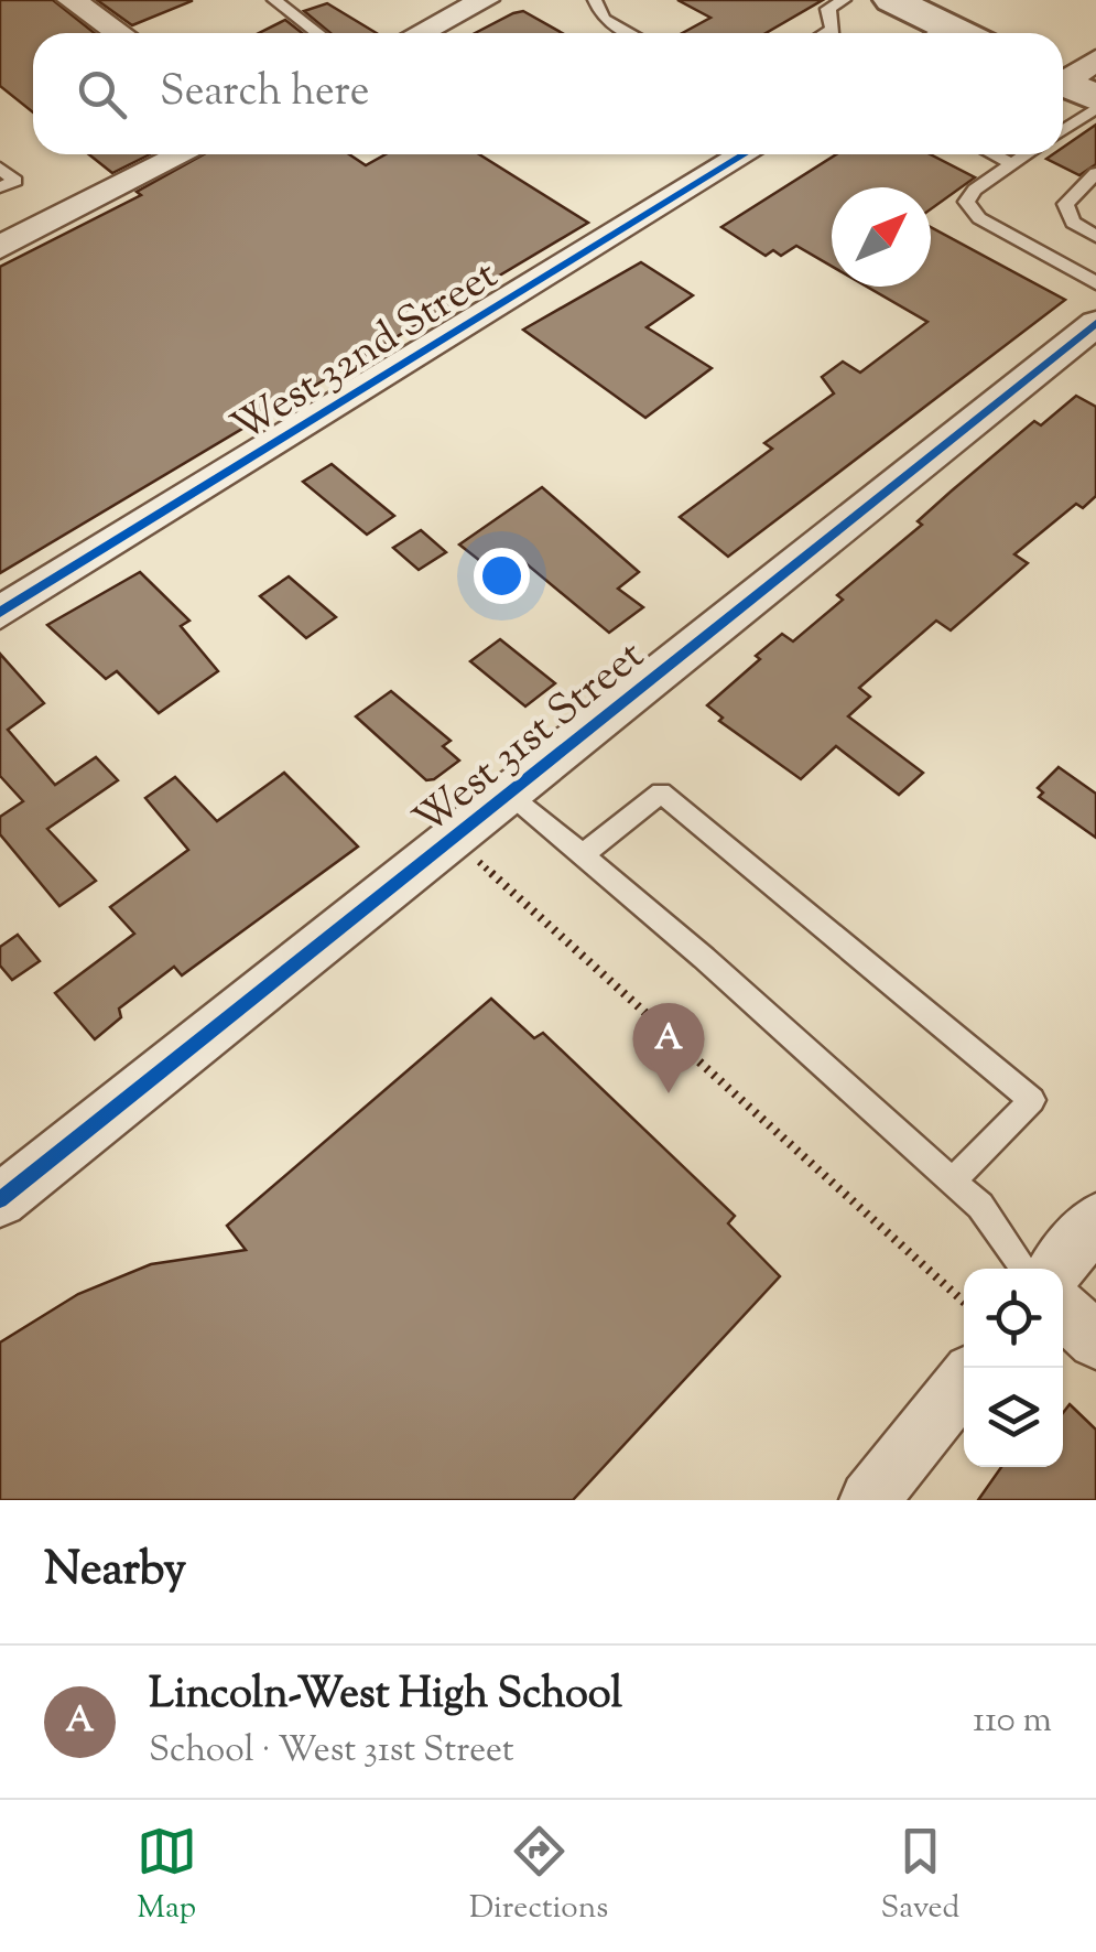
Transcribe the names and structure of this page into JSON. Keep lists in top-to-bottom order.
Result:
{
  "streets": {
    "street": ["West 32nd Street", "West 31st Street"]
  },
  "north": "top right",
  "page": {
    "search": "Search here",
    "pins": "A",
    "heading": "Nearby",
    "list": [
      {
        "mark": "A",
        "name": "Lincoln-West High School",
        "note": "School · West 31st Street",
        "value": "110 m"
      }
    ],
    "nav": ["Map", "Directions", "Saved"]
  }
}
